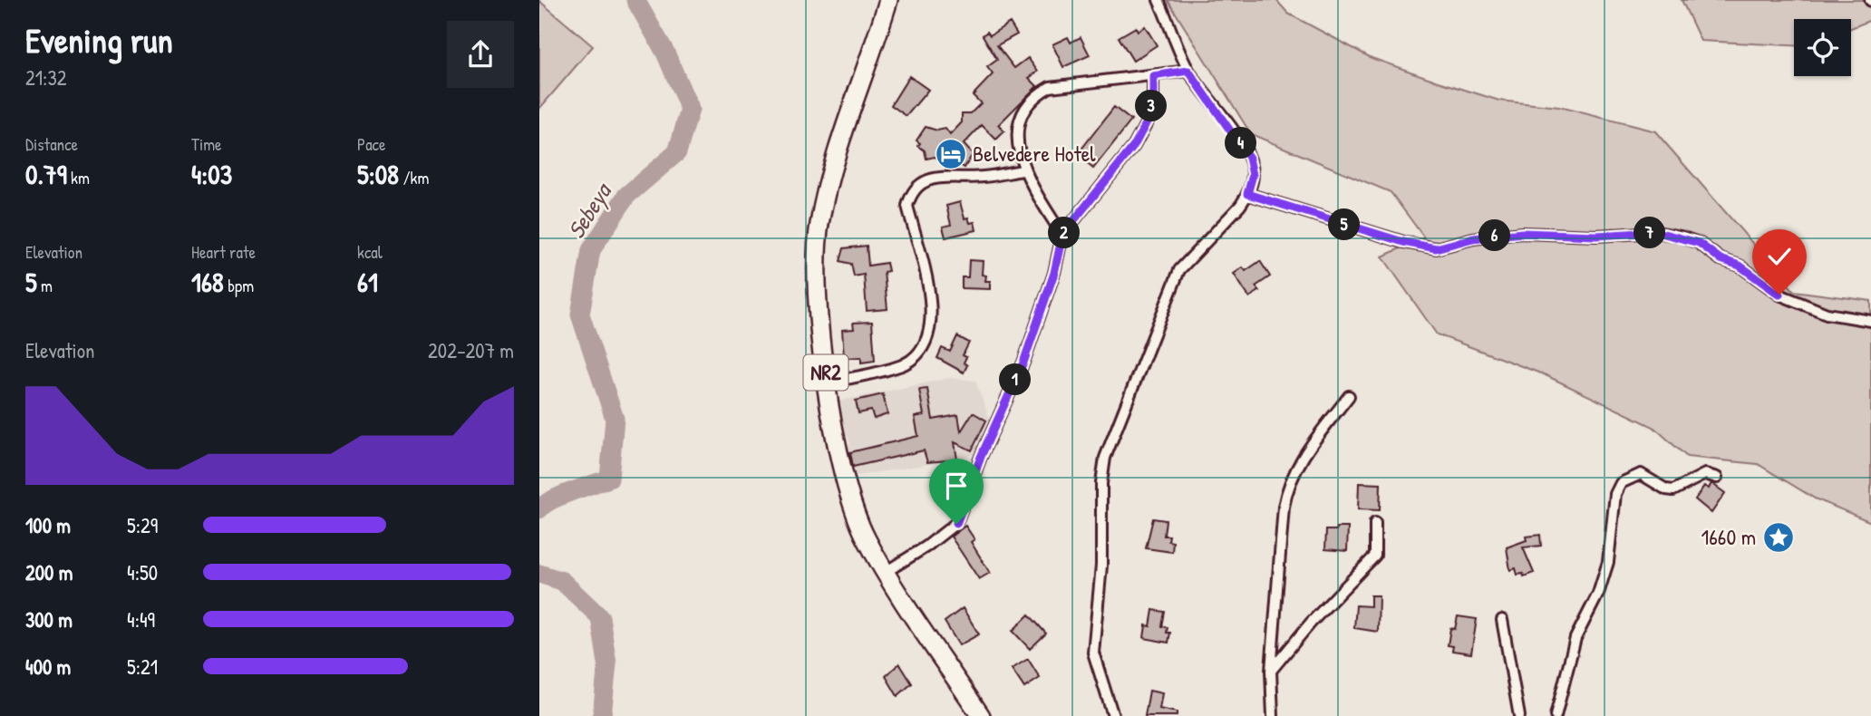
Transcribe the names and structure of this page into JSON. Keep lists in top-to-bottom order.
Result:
{
  "streets": {
    "highway": ["NR2"]
  },
  "water": ["Sebeya"],
  "places": {
    "hotel": ["Belvedere Hotel"],
    "place": ["1660 m"]
  },
  "page": {
    "heading": ["Evening run", "21:32"],
    "pins": [
      "3",
      "4",
      "5",
      "2",
      "7",
      "6",
      "1"
    ],
    "stats": [
      ["Distance", "0.79 km"],
      ["Time", "4:03"],
      ["Pace", "5:08 /km"],
      ["Elevation", "5 m"],
      ["Heart rate", "168 bpm"],
      ["kcal", "61"]
    ],
    "chart": ["Elevation", "202–207 m"],
    "list": [
      {
        "name": "100 m",
        "note": "5:29"
      },
      {
        "name": "200 m",
        "note": "4:50"
      },
      {
        "name": "300 m",
        "note": "4:49"
      },
      {
        "name": "400 m",
        "note": "5:21"
      }
    ]
  }
}
